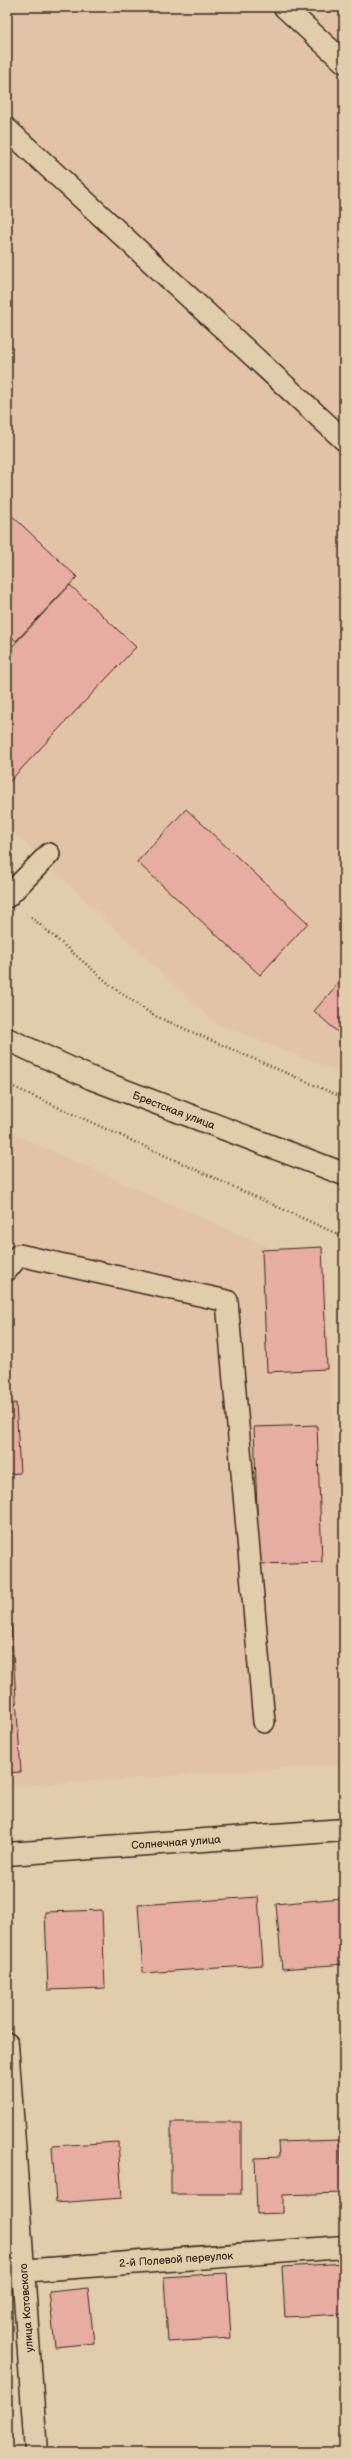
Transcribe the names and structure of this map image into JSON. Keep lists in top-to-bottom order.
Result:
{
  "streets": {
    "street": [
      "Брестская улица",
      "Солнечная улица",
      "2-й Полевой переулок",
      "улица Котовского"
    ]
  },
  "crossings": [
    ["2-й Полевой переулок", "улица Котовского"]
  ]
}
